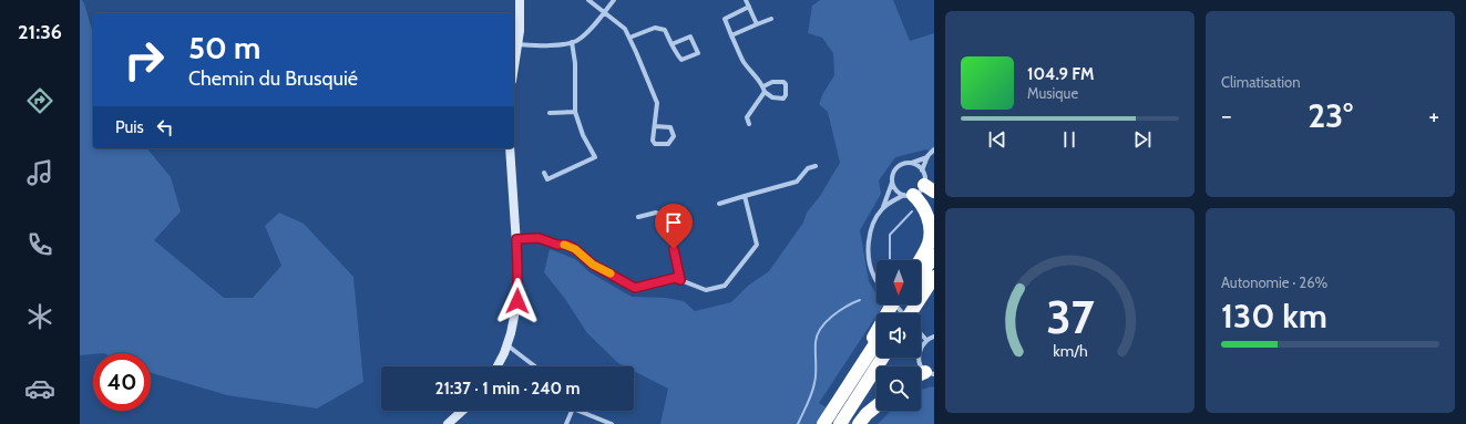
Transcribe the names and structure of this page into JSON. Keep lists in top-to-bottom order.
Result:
{
  "north": "bottom",
  "page": {
    "tabs": "21:36",
    "tile": [
      "Climatisation",
      ["Autonomie · 26%", "130 km"]
    ],
    "turn": ["50 m", "Chemin du Brusquié"],
    "song": ["104.9 FM", "Musique"],
    "heat": ["−", "23°", "+"],
    "then": "Puis",
    "limit": "40",
    "trip": "21:37 · 1 min · 240 m",
    "gauge": ["37", "km/h"]
  }
}
